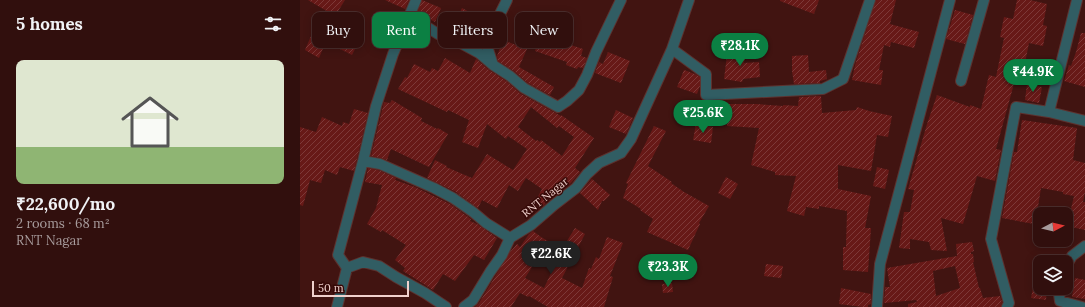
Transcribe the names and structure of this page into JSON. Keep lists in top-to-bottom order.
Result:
{
  "streets": {
    "street": ["RNT Nagar"]
  },
  "scale_bar": "50 m",
  "north": "right",
  "page": {
    "heading": "5 homes",
    "chip": [
      "Buy",
      "Rent",
      "Filters",
      "New"
    ],
    "price": [
      "₹28.1K",
      "₹44.9K",
      "₹25.6K",
      "₹22.6K",
      "₹23.3K"
    ],
    "list": [
      {
        "name": "₹22,600/mo",
        "note": "2 rooms · 68 m² · RNT Nagar"
      }
    ],
    "scale": "50 m"
  }
}
